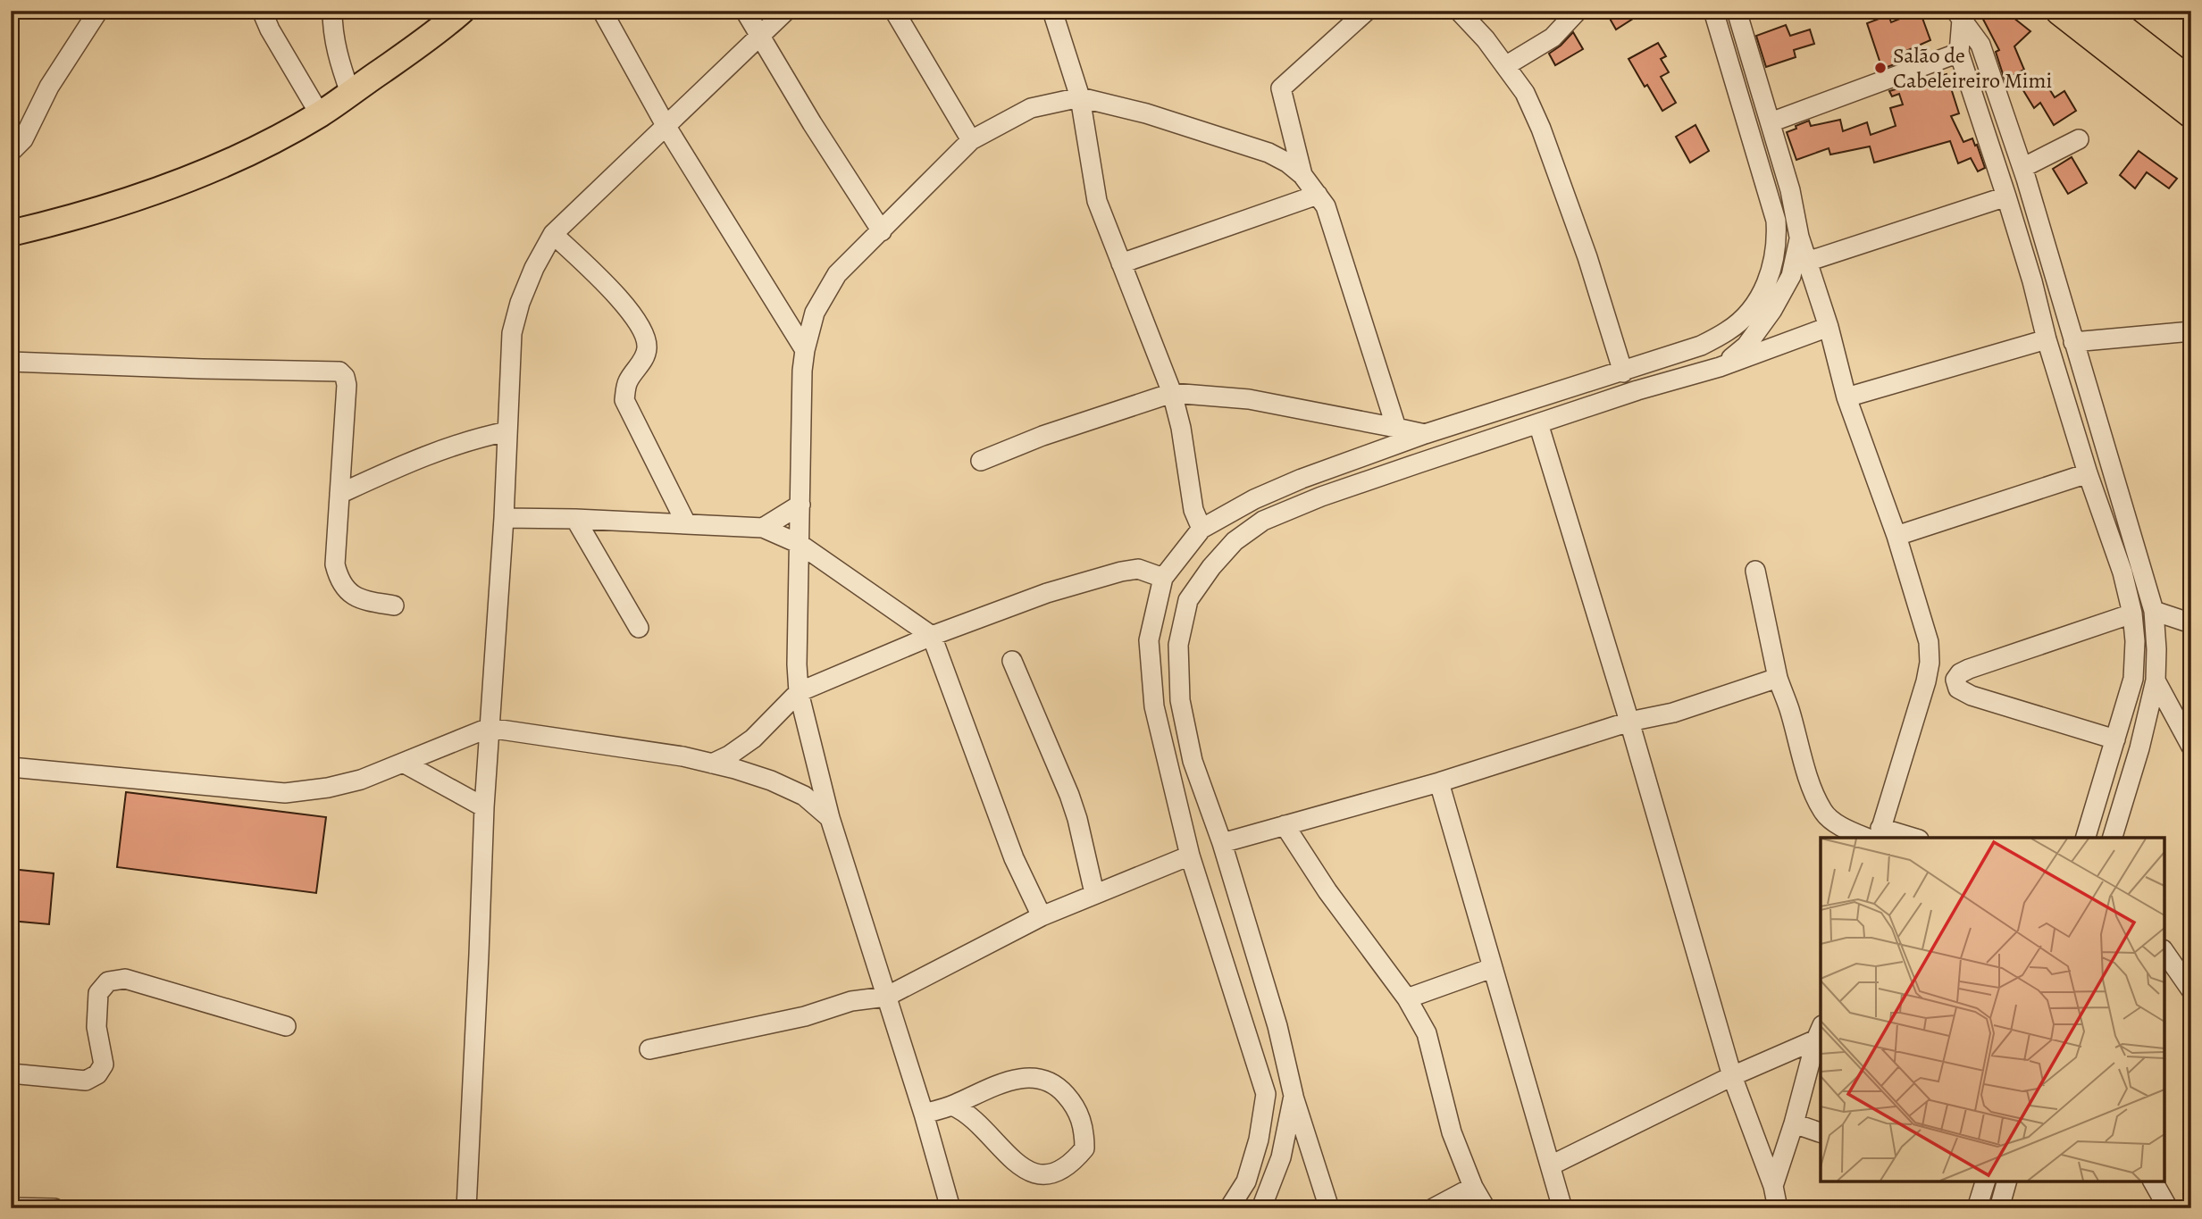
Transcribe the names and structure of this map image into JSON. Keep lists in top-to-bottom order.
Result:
{
  "places": ["Salão de Cabeleireiro Mimi"]
}
